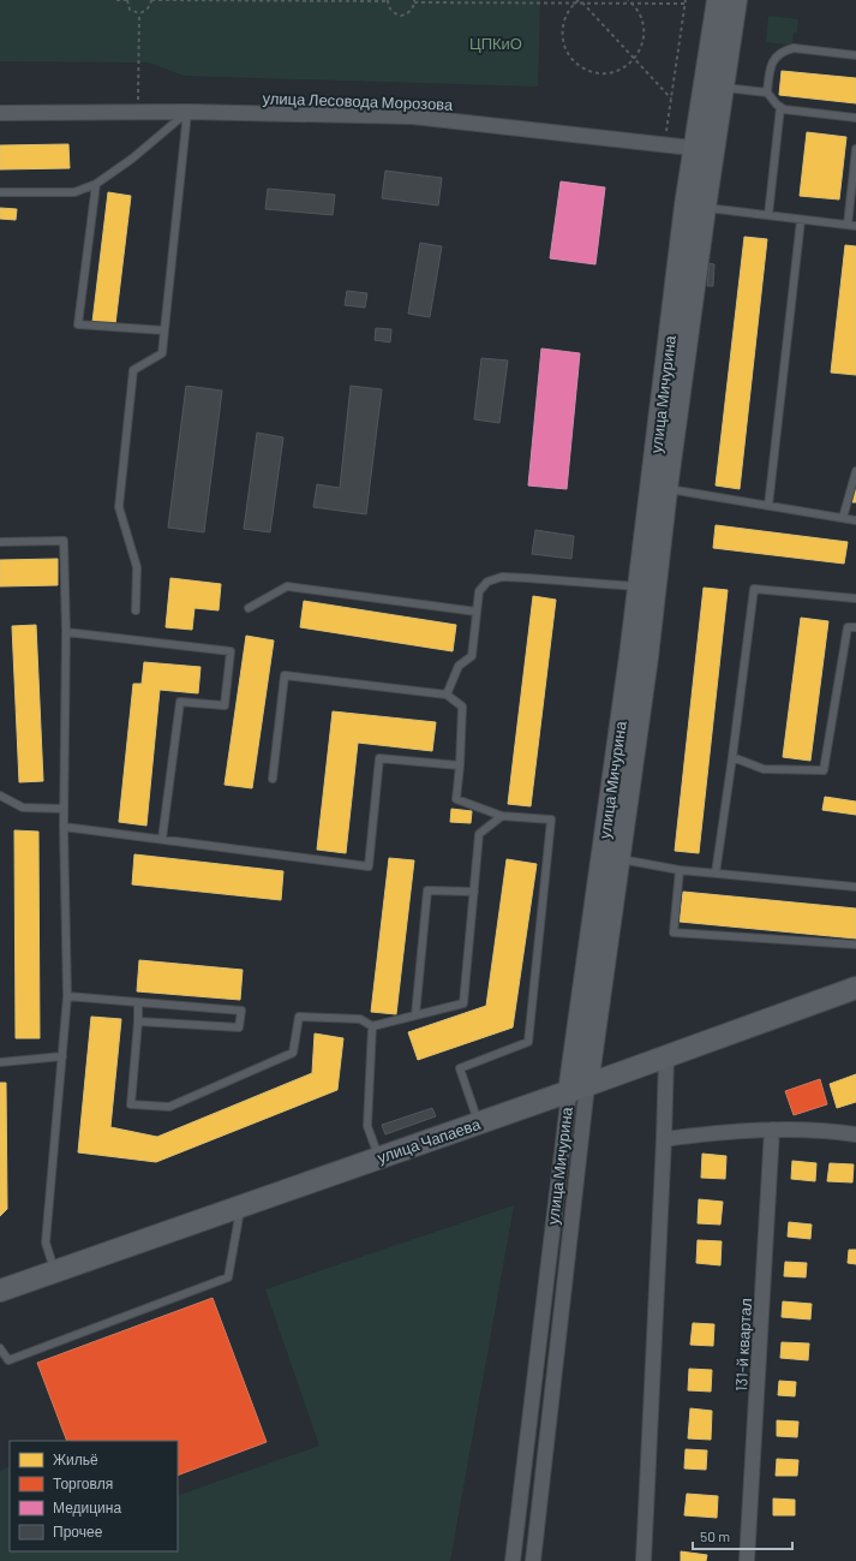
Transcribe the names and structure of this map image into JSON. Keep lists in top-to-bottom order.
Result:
{
  "streets": {
    "street": [
      "улица Лесовода Морозова",
      "улица Мичурина",
      "улица Чапаева",
      "131-й квартал"
    ]
  },
  "crossings": [
    ["улица Лесовода Морозова", "улица Мичурина"],
    ["улица Мичурина", "улица Чапаева"]
  ],
  "parks": ["ЦПКиО"],
  "legend": [
    "Жильё",
    "Торговля",
    "Медицина",
    "Прочее"
  ],
  "scale_bar": "50 m"
}
